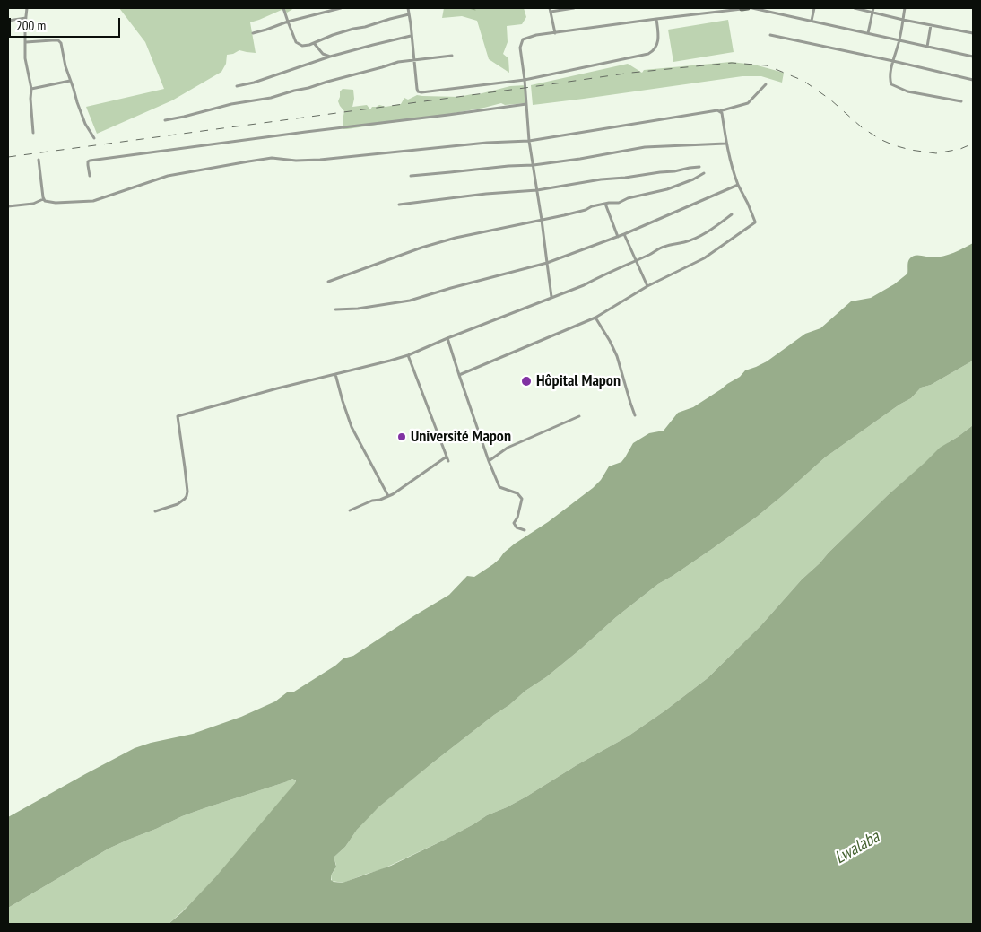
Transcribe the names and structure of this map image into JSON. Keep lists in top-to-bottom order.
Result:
{
  "water": ["Lwalaba"],
  "places": ["Hôpital Mapon", "Université Mapon"],
  "scale_bar": "200 m"
}
